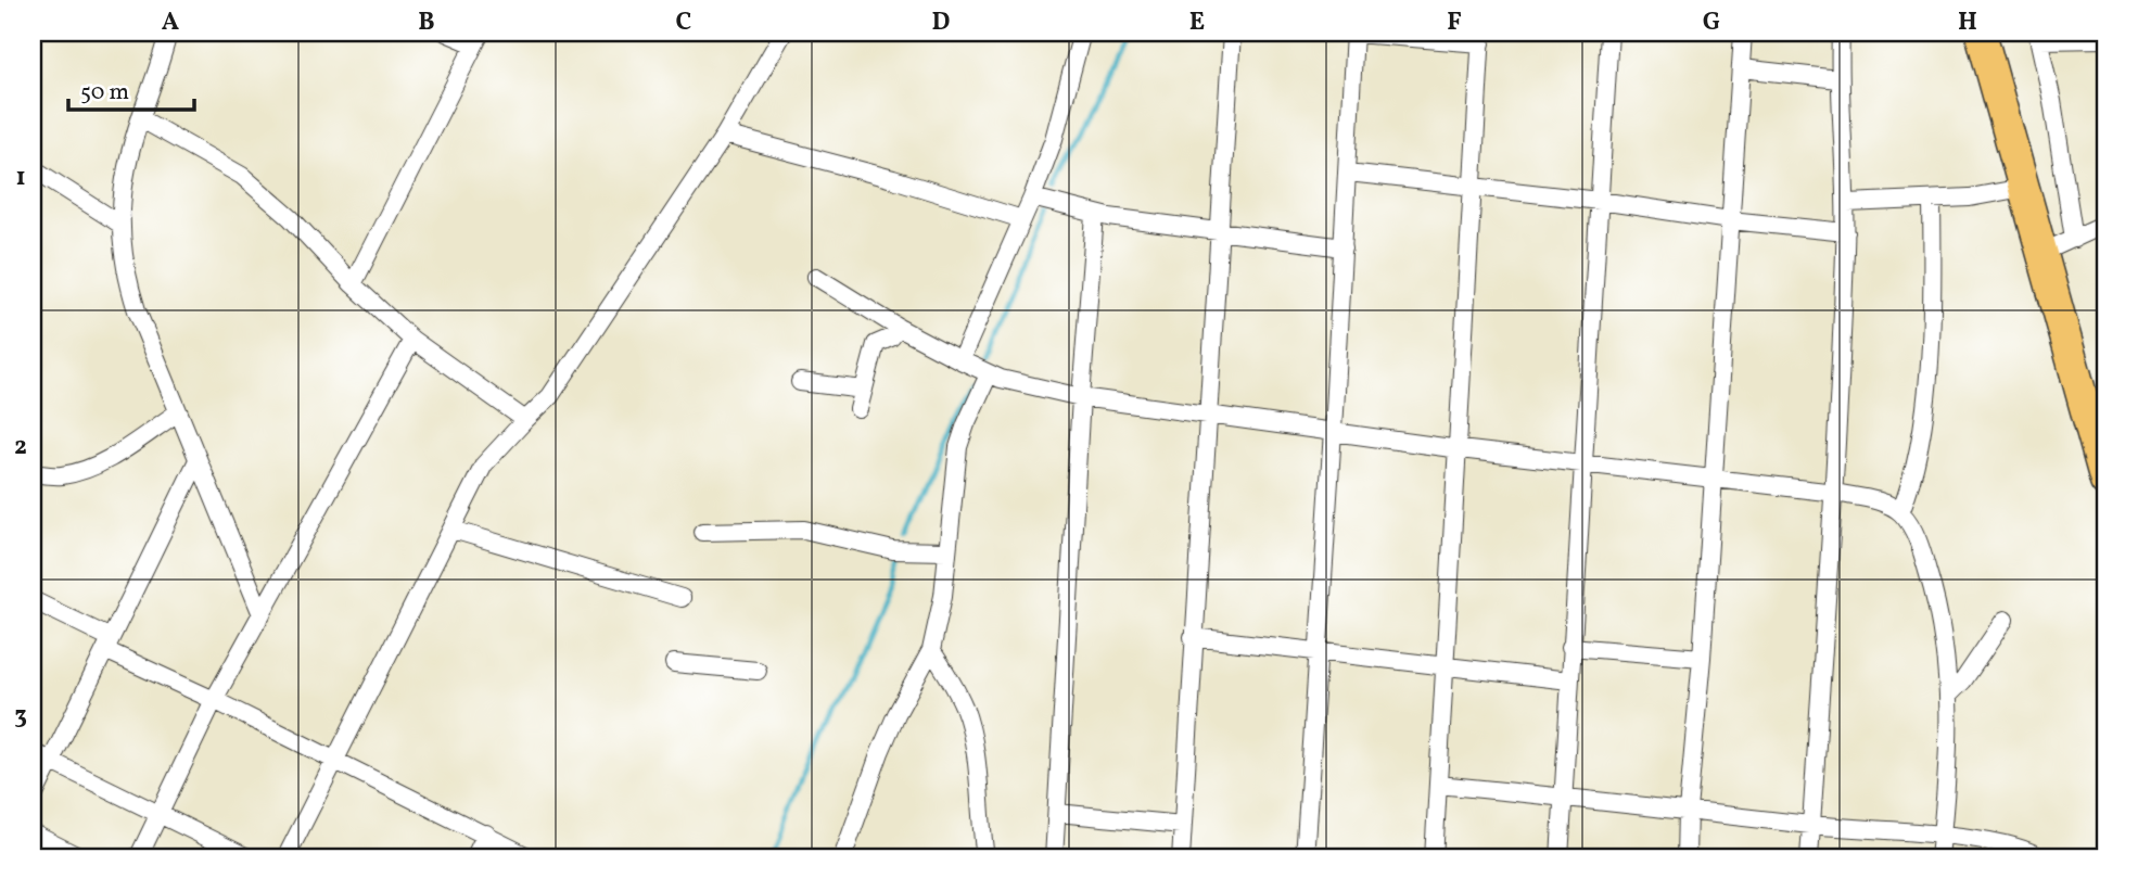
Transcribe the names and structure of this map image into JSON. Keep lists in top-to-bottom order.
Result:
{
  "scale_bar": "50 m",
  "grid": {
    "columns": [
      "A",
      "B",
      "C",
      "D",
      "E",
      "F",
      "G",
      "H"
    ],
    "rows": ["1", "2", "3"]
  }
}
